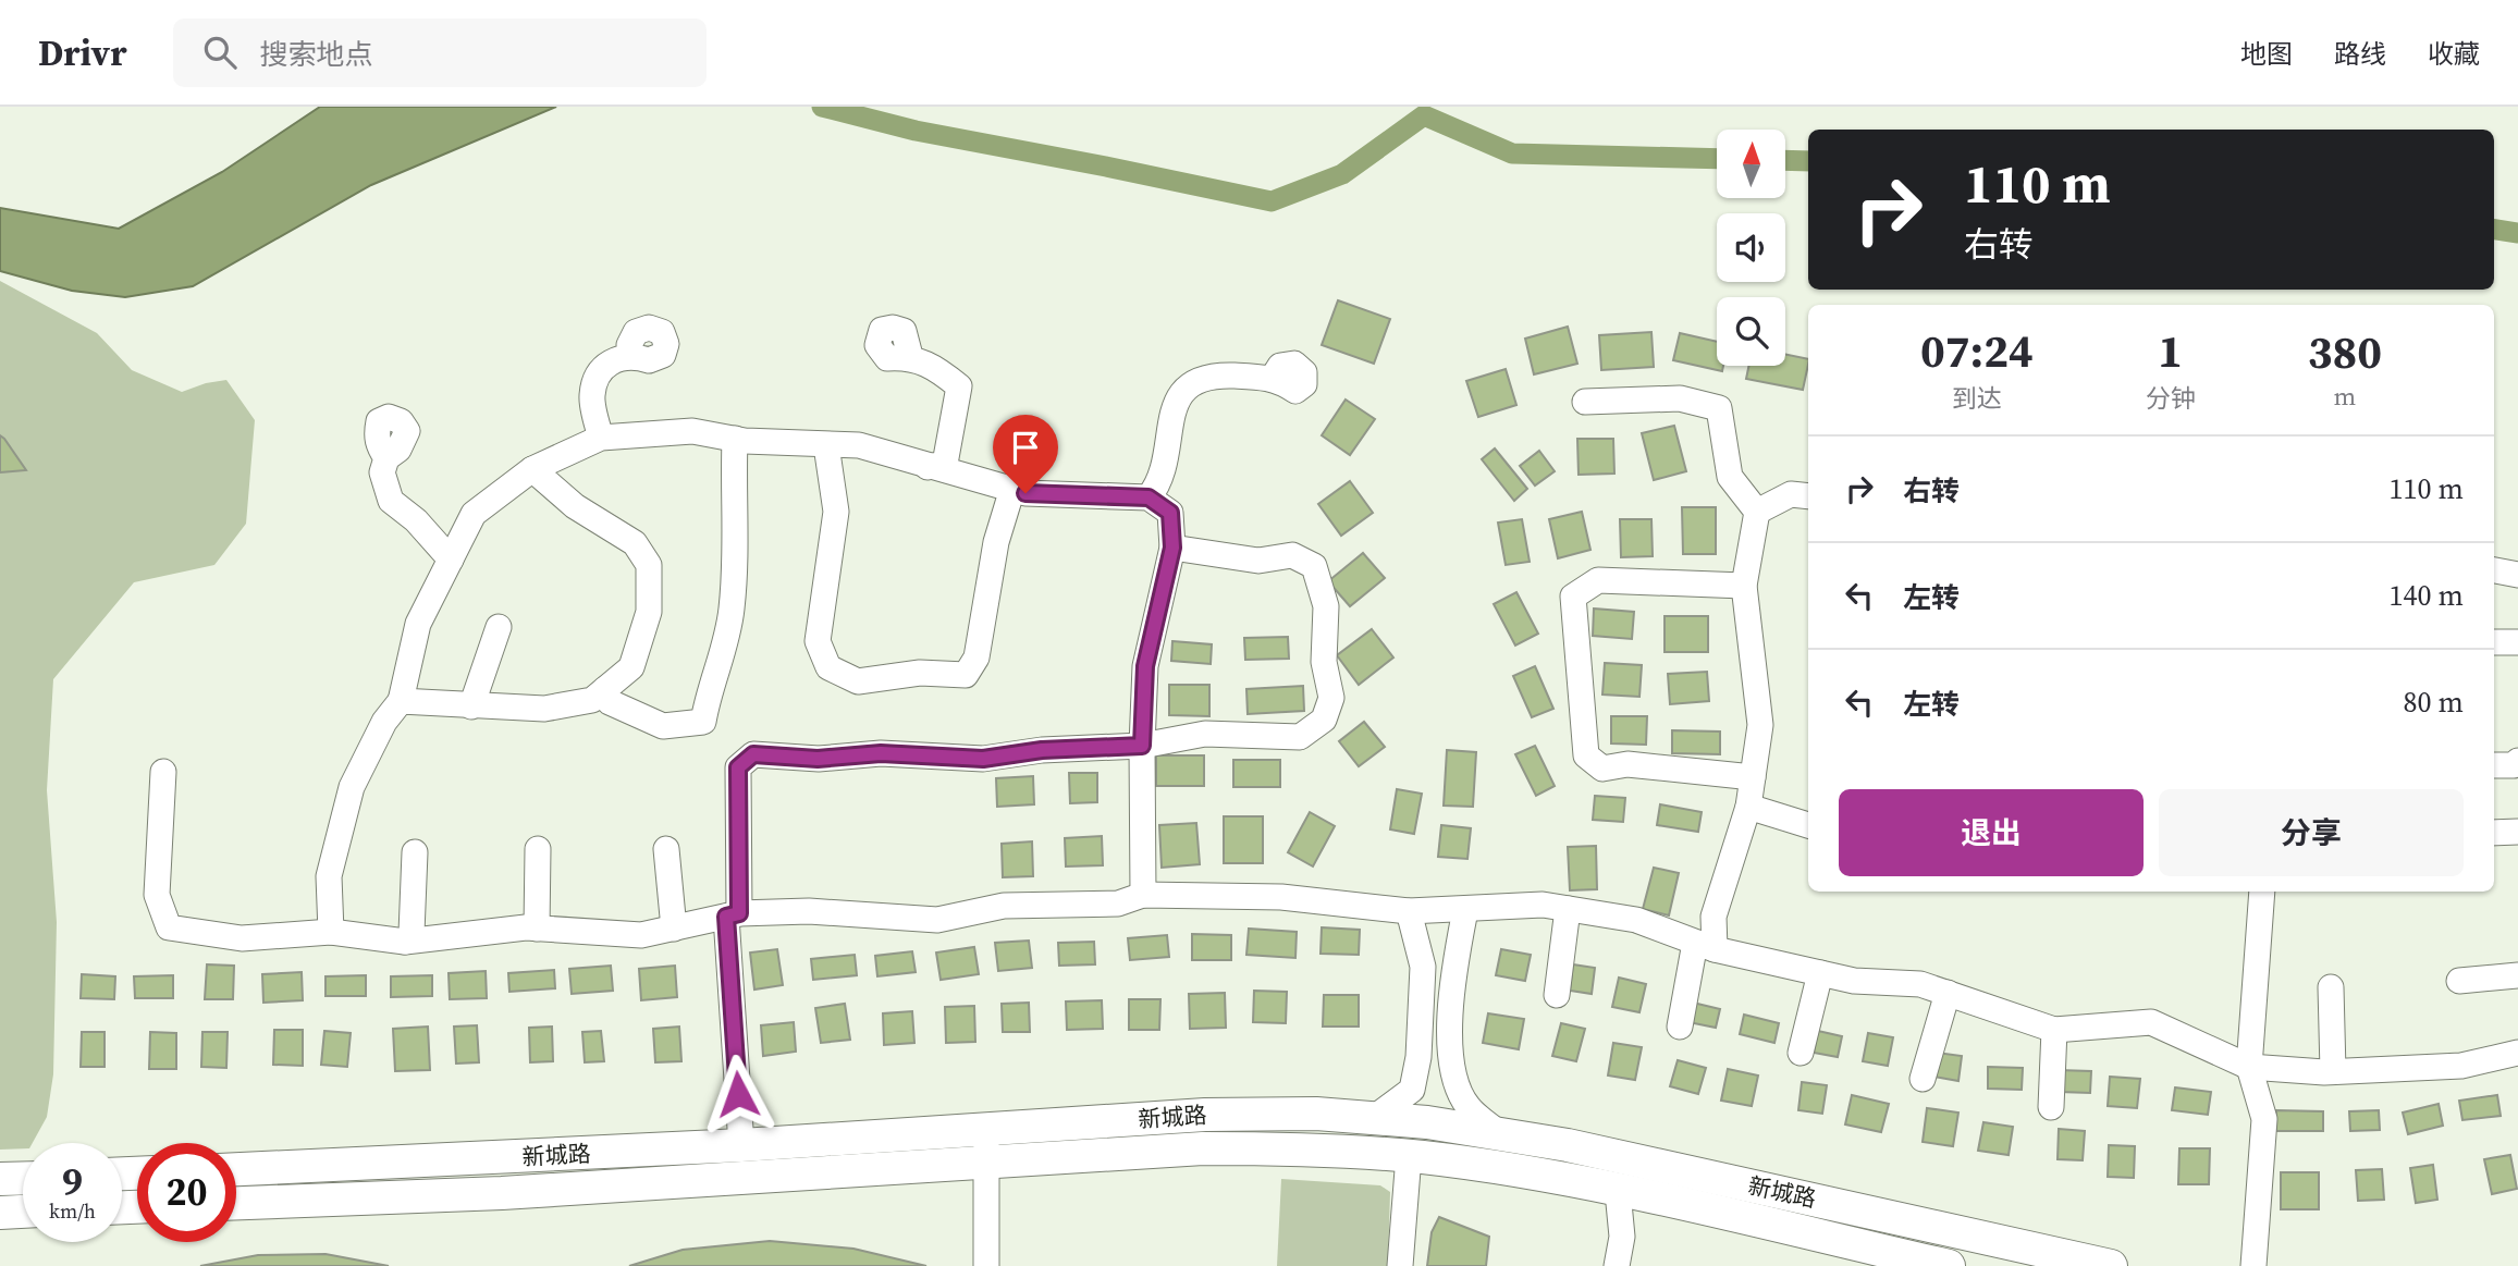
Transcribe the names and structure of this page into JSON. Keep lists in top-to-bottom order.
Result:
{
  "streets": {
    "main road": ["新城路"]
  },
  "north": "top",
  "page": {
    "header": "Drivr",
    "search": "搜索地点",
    "nav": ["地图", "路线", "收藏"],
    "turn": ["110 m", "右转"],
    "eta": [
      "07:24",
      "到达",
      "1",
      "分钟",
      "380",
      "m"
    ],
    "list": [
      {
        "name": "右转",
        "value": "110 m"
      },
      {
        "name": "左转",
        "value": "140 m"
      },
      {
        "name": "左转",
        "value": "80 m"
      }
    ],
    "buttons": ["退出", "分享"],
    "speed": "9 km/h",
    "limit": "20"
  }
}
